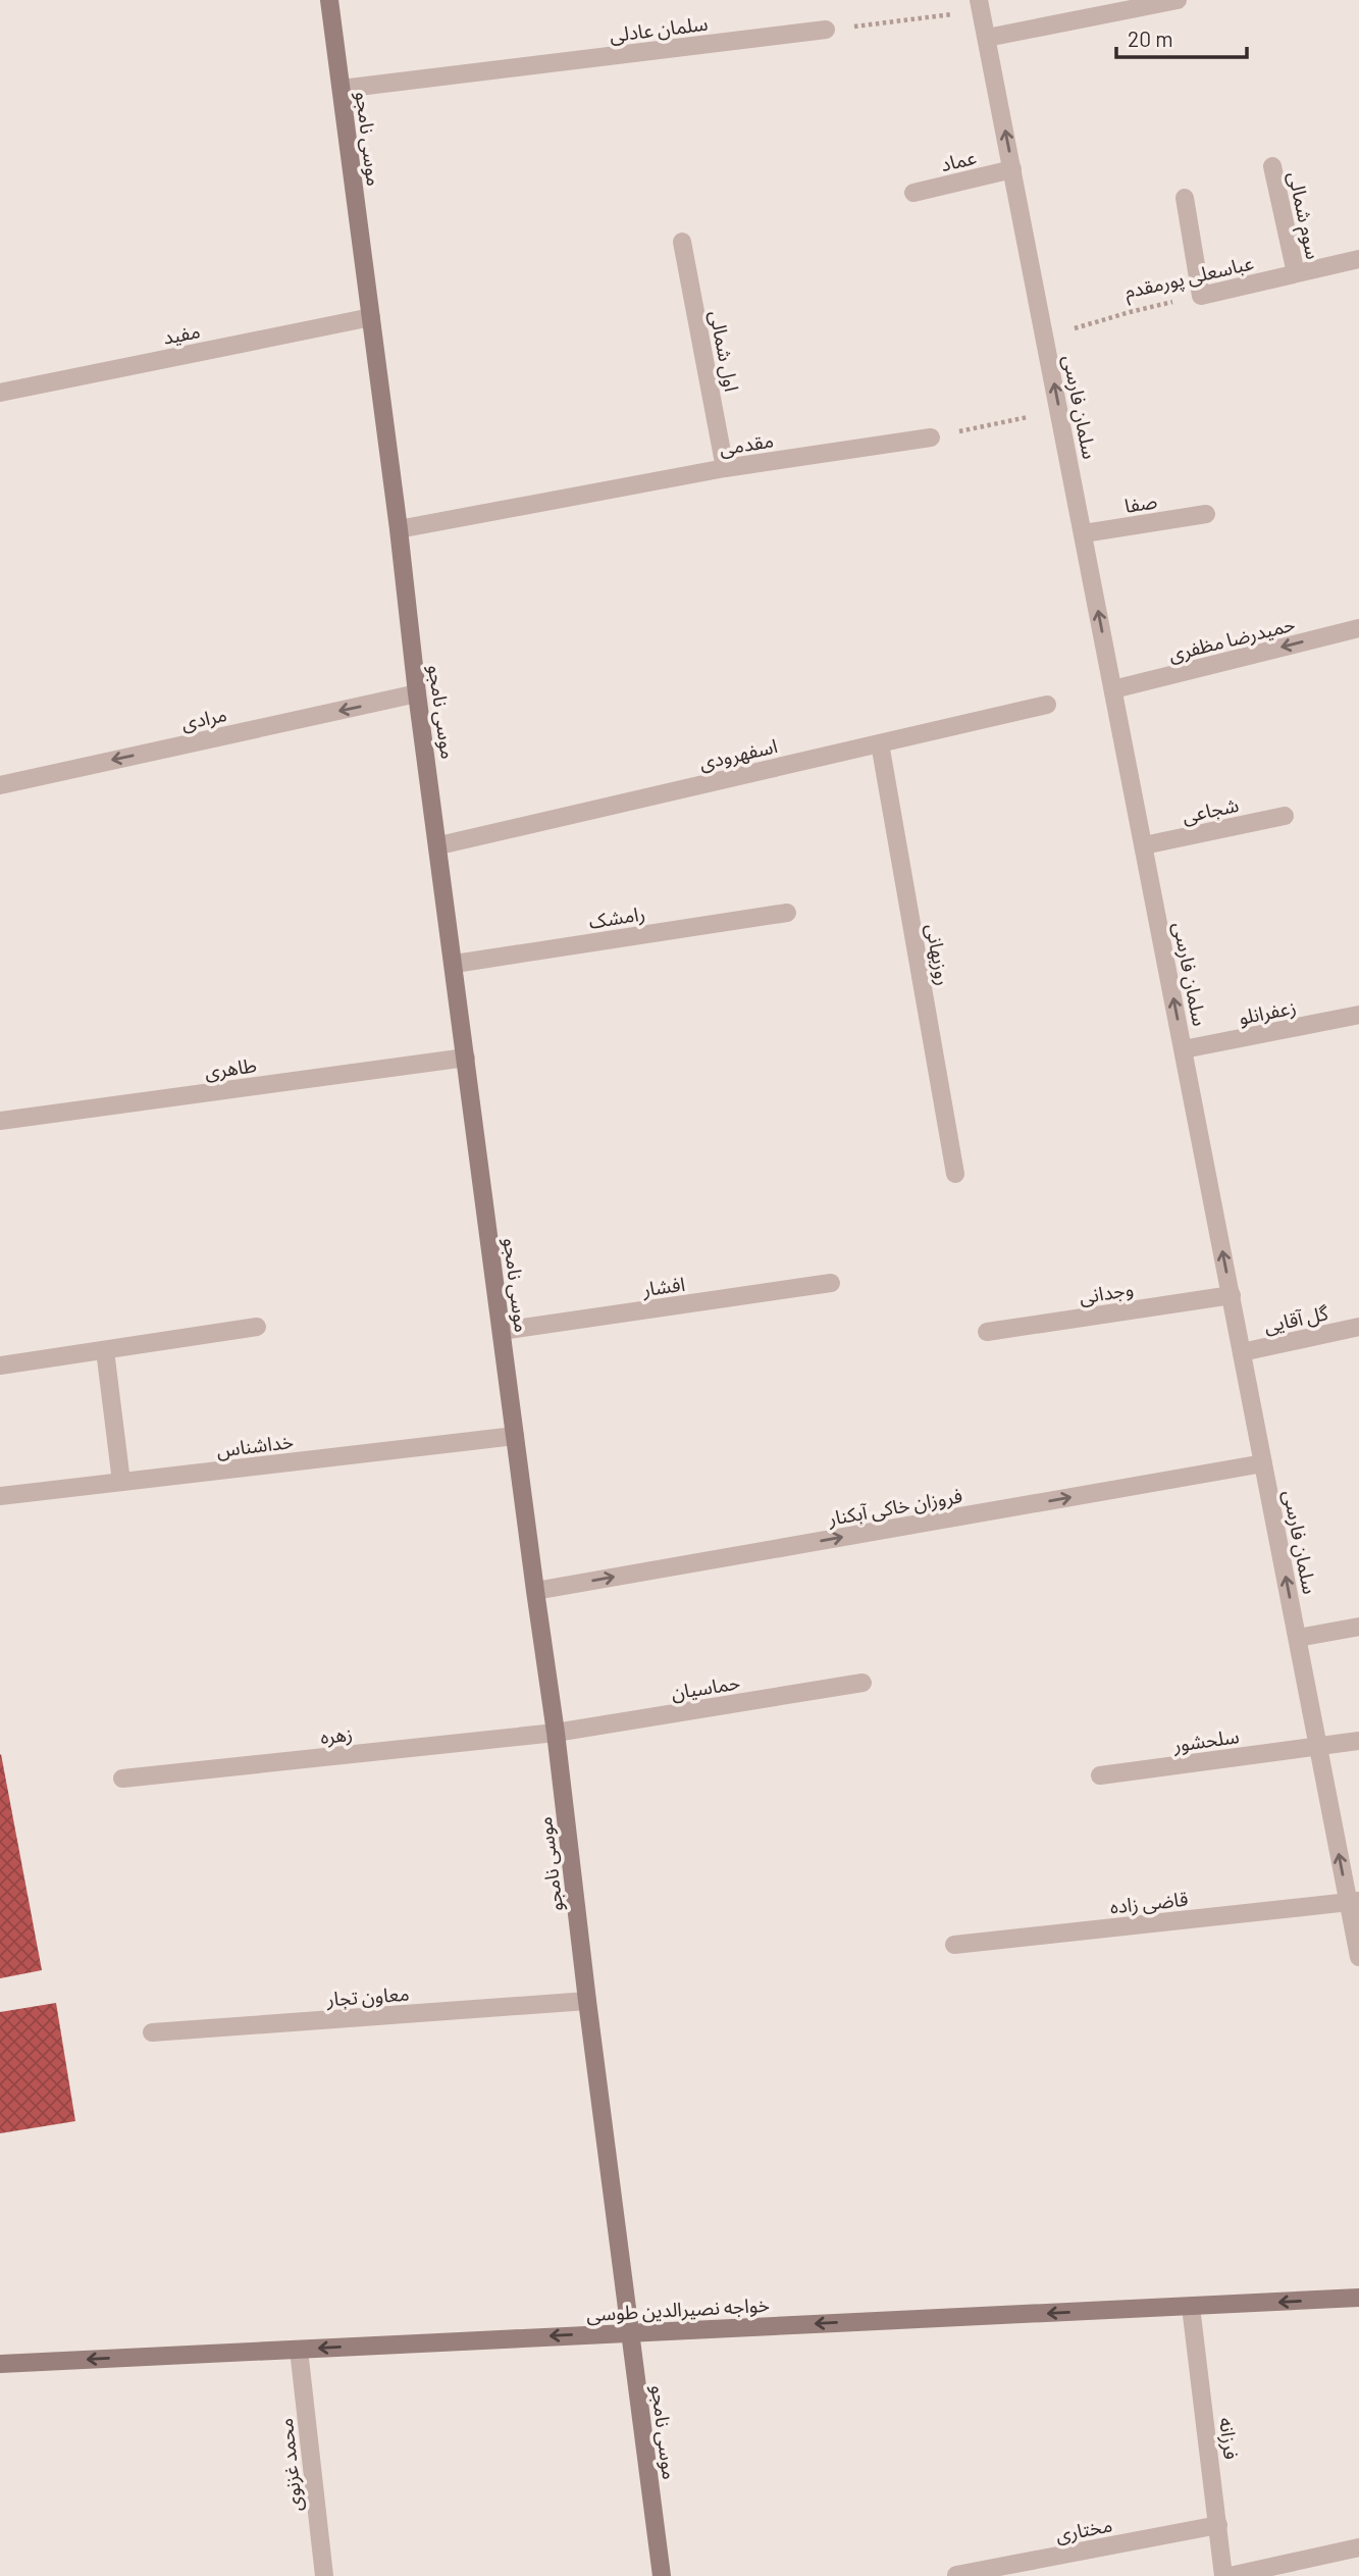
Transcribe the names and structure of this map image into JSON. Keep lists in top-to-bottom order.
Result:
{
  "streets": {
    "main road": ["موسی نامجو", "خواجه نصیرالدین طوسی"],
    "street": [
      "سلمان عادلی",
      "عماد",
      "سوم شمالی",
      "عباسعلی پورمقدم",
      "مفید",
      "اول شمالی",
      "سلمان فارسی",
      "مقدمی",
      "صفا",
      "حمیدرضا مظفری",
      "مرادی",
      "اسفهرودی",
      "شجاعی",
      "رامشک",
      "روزبهانی",
      "زعفرانلو",
      "طاهری",
      "افشار",
      "وجدانی",
      "گل آقایی",
      "خداشناس",
      "فروزان خاکی آبکنار",
      "حماسیان",
      "زهره",
      "سلحشور",
      "قاضی زاده",
      "معاون تجار",
      "فرزانه",
      "محمد غزنوی",
      "مختاری"
    ]
  },
  "crossings": [
    ["سلمان عادلی", "موسی نامجو"],
    ["موسی نامجو", "مفید"],
    ["موسی نامجو", "مقدمی"],
    ["موسی نامجو", "مرادی"],
    ["موسی نامجو", "اسفهرودی"],
    ["موسی نامجو", "رامشک"],
    ["موسی نامجو", "طاهری"],
    ["موسی نامجو", "افشار"],
    ["موسی نامجو", "خداشناس"],
    ["موسی نامجو", "فروزان خاکی آبکنار"],
    ["موسی نامجو", "حماسیان"],
    ["موسی نامجو", "زهره"],
    ["موسی نامجو", "معاون تجار"],
    ["موسی نامجو", "خواجه نصیرالدین طوسی"],
    ["عماد", "سلمان فارسی"],
    ["سوم شمالی", "عباسعلی پورمقدم"],
    ["عباسعلی پورمقدم", "سلمان فارسی"],
    ["اول شمالی", "مقدمی"],
    ["سلمان فارسی", "صفا"],
    ["سلمان فارسی", "حمیدرضا مظفری"],
    ["سلمان فارسی", "شجاعی"],
    ["سلمان فارسی", "زعفرانلو"],
    ["سلمان فارسی", "وجدانی"],
    ["سلمان فارسی", "گل آقایی"],
    ["سلمان فارسی", "فروزان خاکی آبکنار"],
    ["سلمان فارسی", "سلحشور"],
    ["سلمان فارسی", "قاضی زاده"],
    ["اسفهرودی", "روزبهانی"],
    ["حماسیان", "زهره"],
    ["خواجه نصیرالدین طوسی", "فرزانه"],
    ["خواجه نصیرالدین طوسی", "محمد غزنوی"],
    ["فرزانه", "مختاری"]
  ],
  "one_way": [
    "سلمان فارسی",
    "حمیدرضا مظفری",
    "مرادی",
    "فروزان خاکی آبکنار",
    "خواجه نصیرالدین طوسی"
  ],
  "scale_bar": "20 m"
}
